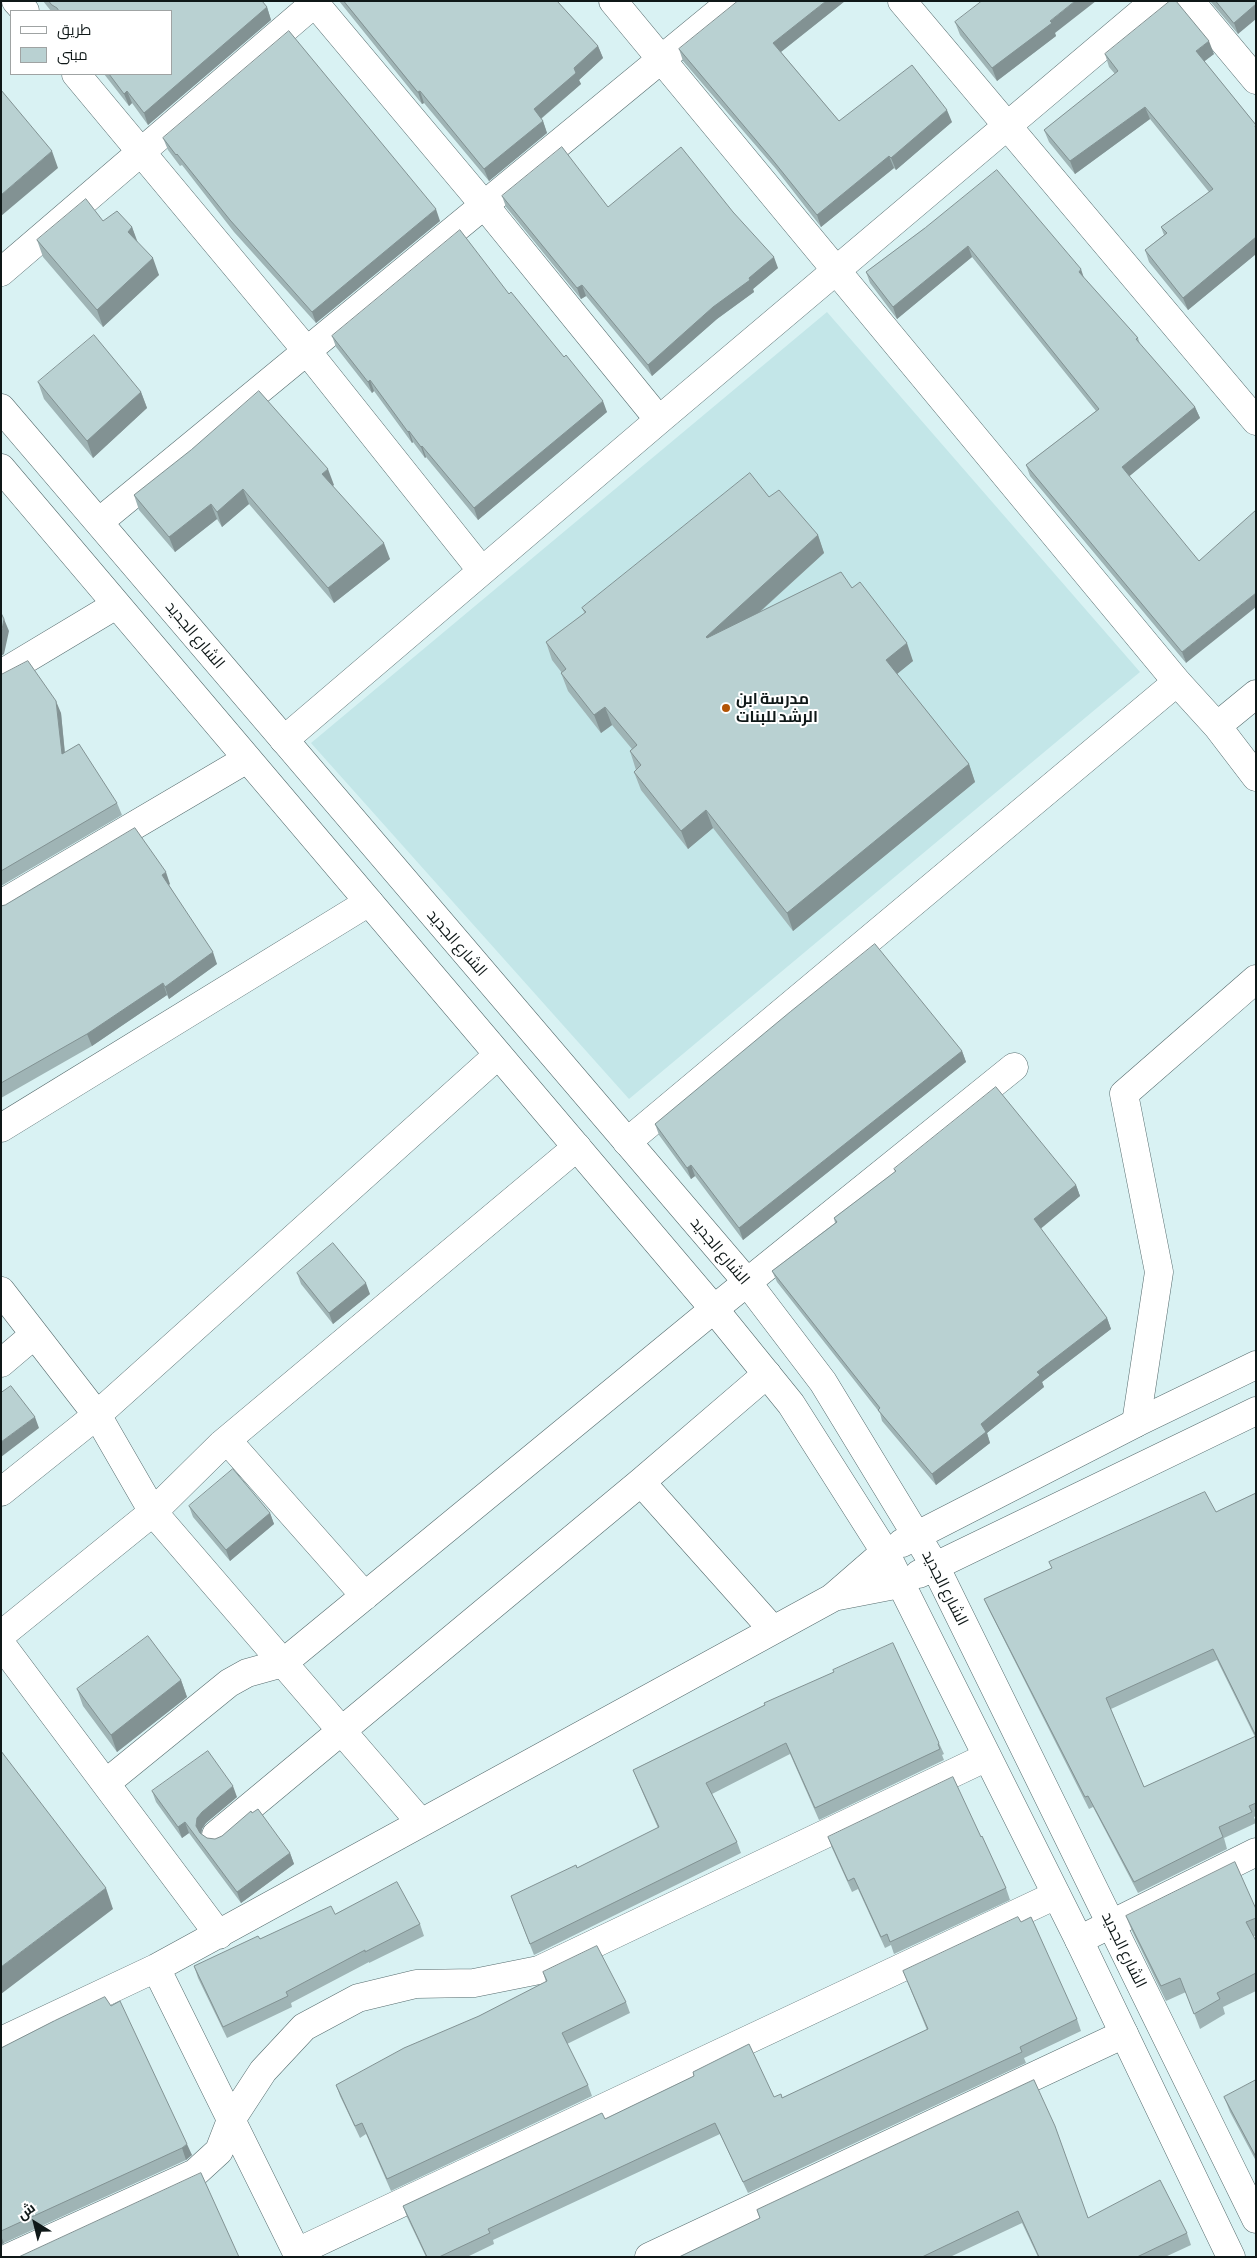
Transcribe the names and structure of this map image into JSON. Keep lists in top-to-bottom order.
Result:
{
  "streets": {
    "street": ["الشارع الجديد"]
  },
  "places": ["مدرسة ابن الرشد للبنات"],
  "legend": ["طريق", "مبنى"],
  "north": "top left"
}
